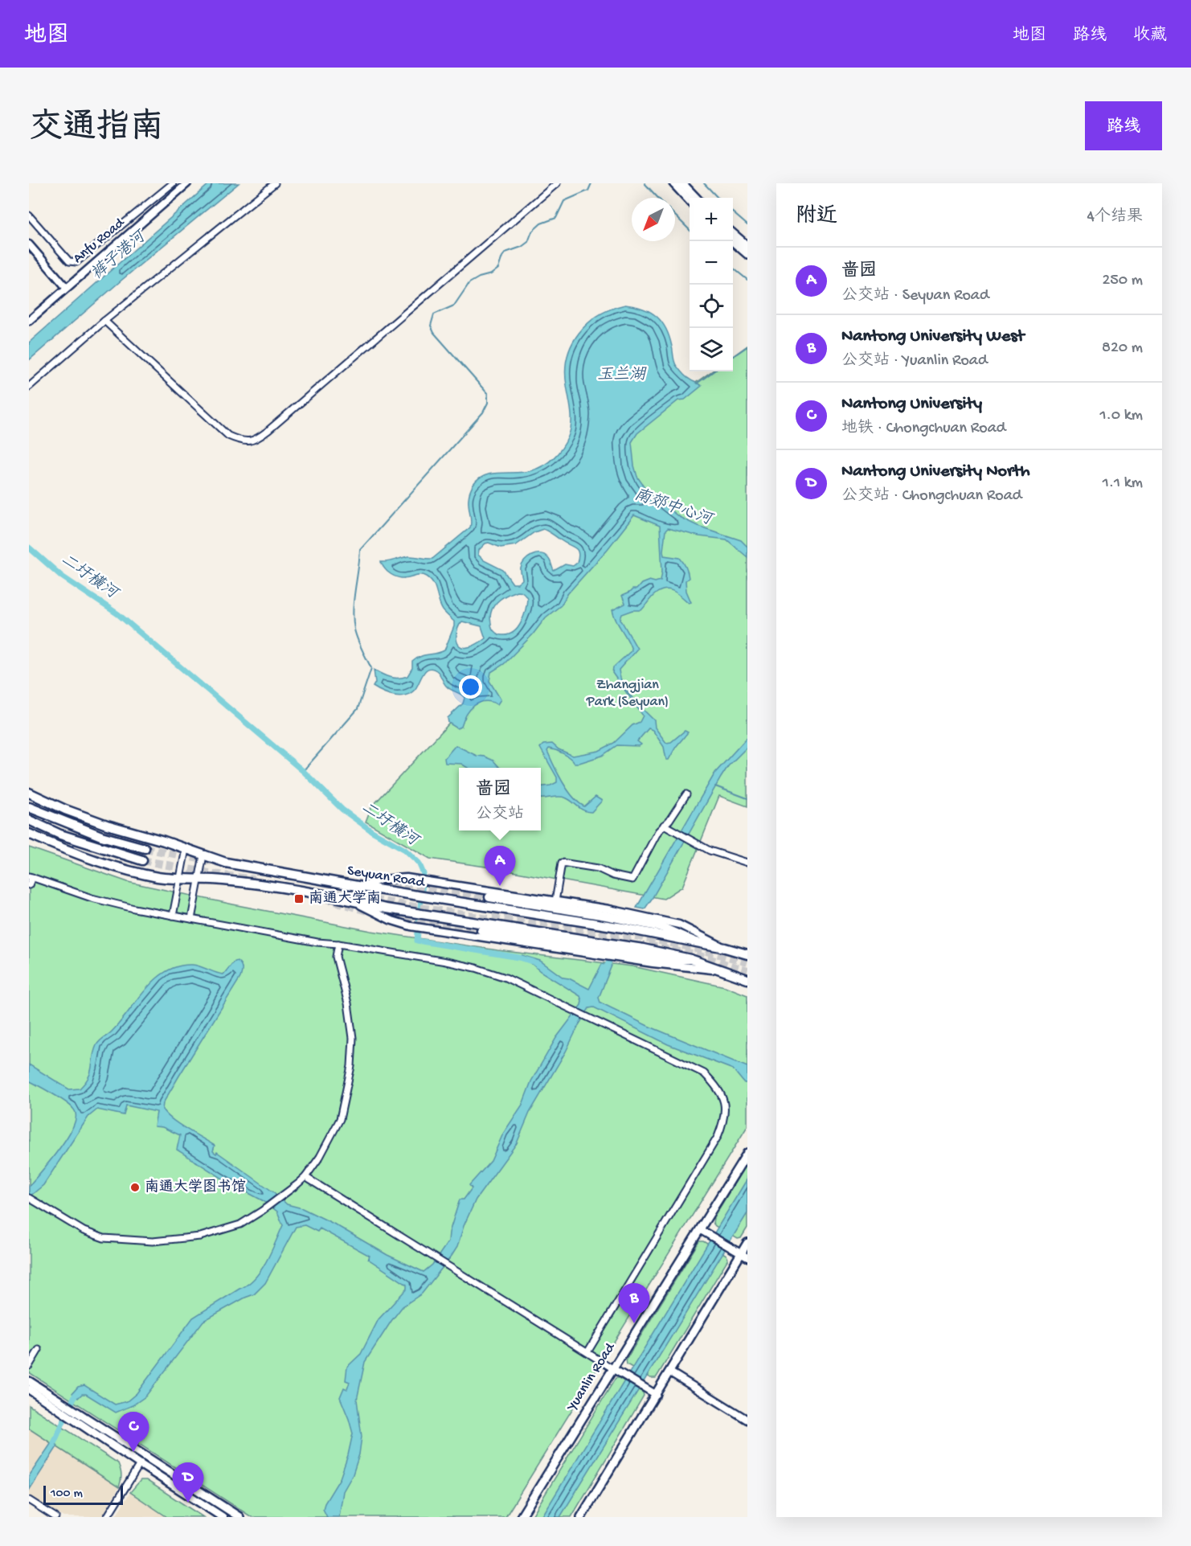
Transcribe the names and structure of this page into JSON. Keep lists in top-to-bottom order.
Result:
{
  "streets": {
    "main road": ["Seyuan Road", "Yuanlin Road"],
    "street": ["Anfu Road"]
  },
  "water": [
    "裤子港河",
    "玉兰湖",
    "南郊中心河",
    "二圩横河"
  ],
  "parks": ["Zhangjian Park (Seyuan)"],
  "places": {
    "transit": ["南通大学南"],
    "other": ["南通大学图书馆"]
  },
  "scale_bar": "100 m",
  "north": "bottom left",
  "page": {
    "header": "地图",
    "nav": ["地图", "路线", "收藏"],
    "title": "交通指南",
    "buttons": "路线",
    "heading": ["附近", "4个结果"],
    "map_buttons": ["+", "−"],
    "list": [
      {
        "mark": "A",
        "name": "啬园",
        "note": "公交站 · Seyuan Road",
        "value": "250 m"
      },
      {
        "mark": "B",
        "name": "Nantong University West",
        "note": "公交站 · Yuanlin Road",
        "value": "820 m"
      },
      {
        "mark": "C",
        "name": "Nantong University",
        "note": "地铁 · Chongchuan Road",
        "value": "1.0 km"
      },
      {
        "mark": "D",
        "name": "Nantong University North",
        "note": "公交站 · Chongchuan Road",
        "value": "1.1 km"
      }
    ],
    "popup": ["啬园", "公交站"],
    "pins": [
      "A",
      "B",
      "C",
      "D"
    ],
    "scale": "100 m"
  }
}
